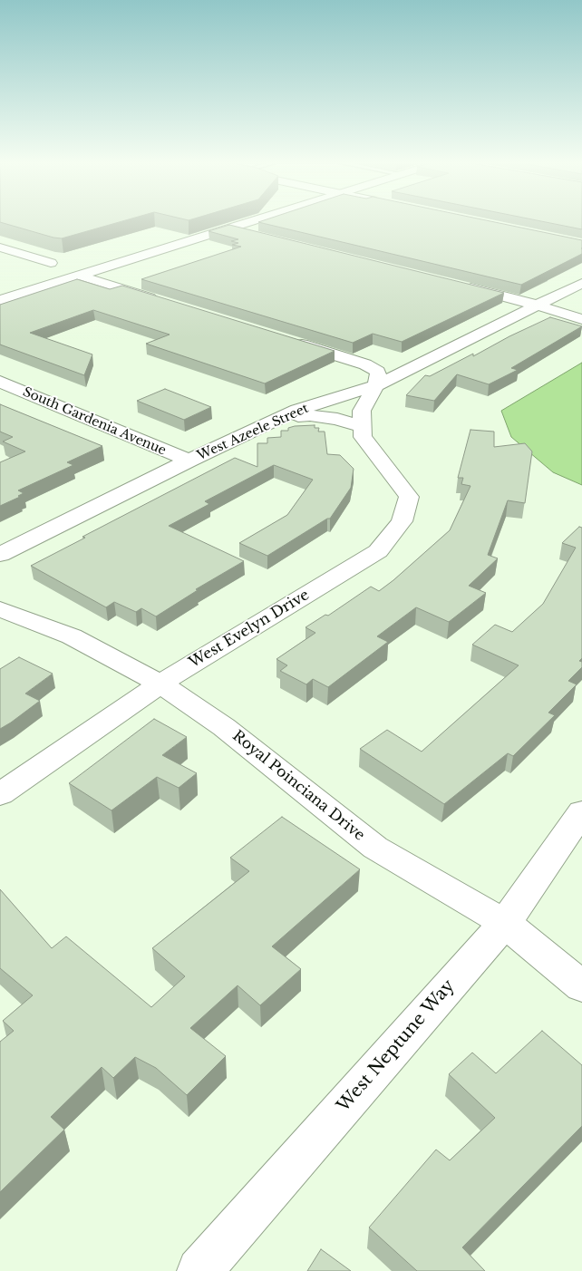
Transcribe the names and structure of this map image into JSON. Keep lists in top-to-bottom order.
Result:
{
  "streets": {
    "street": [
      "South Gardenia Avenue",
      "West Azeele Street",
      "West Evelyn Drive",
      "Royal Poinciana Drive",
      "West Neptune Way"
    ]
  },
  "crossings": [
    ["South Gardenia Avenue", "West Azeele Street"],
    ["West Azeele Street", "West Evelyn Drive"],
    ["West Evelyn Drive", "Royal Poinciana Drive"],
    ["Royal Poinciana Drive", "West Neptune Way"]
  ]
}
